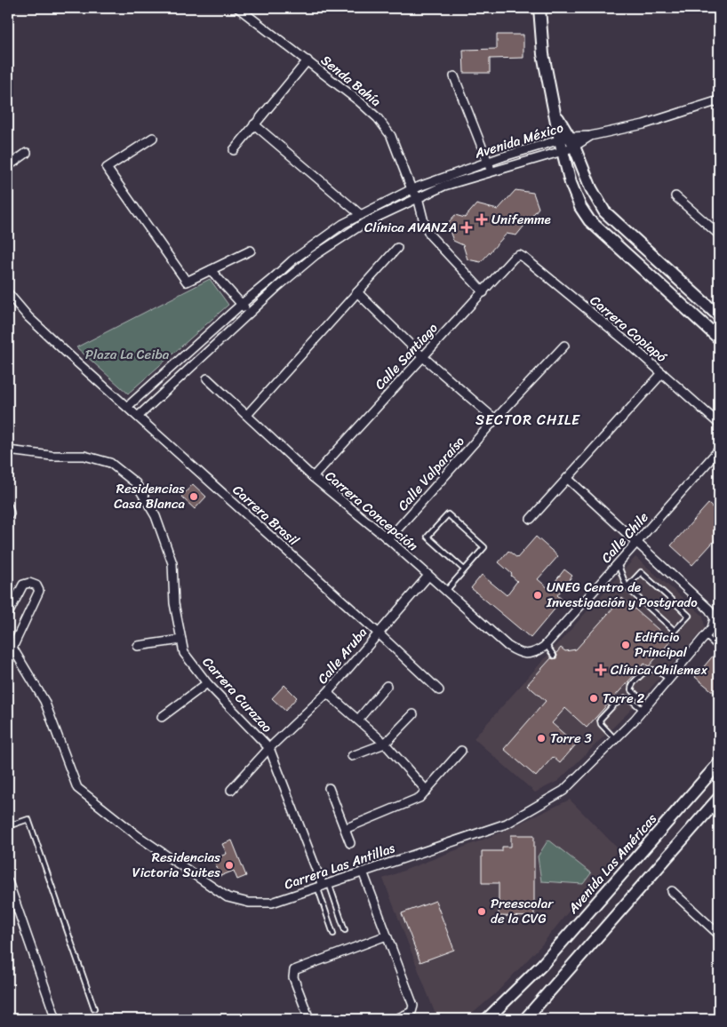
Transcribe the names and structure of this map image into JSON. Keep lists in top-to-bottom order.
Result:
{
  "streets": {
    "main road": ["Avenida Las Américas"],
    "street": [
      "Senda Bahía",
      "Avenida México",
      "Carrera Copiapó",
      "Calle Santiago",
      "Calle Valparaíso",
      "Carrera Concepción",
      "Carrera Brasil",
      "Calle Chile",
      "Calle Aruba",
      "Carrera Curazao",
      "Carrera Las Antillas"
    ]
  },
  "crossings": [
    ["Senda Bahía", "Avenida México"],
    ["Avenida México", "Carrera Brasil"],
    ["Carrera Copiapó", "Calle Santiago"],
    ["Calle Santiago", "Carrera Concepción"],
    ["Calle Valparaíso", "Carrera Concepción"],
    ["Carrera Concepción", "Calle Chile"],
    ["Carrera Concepción", "Calle Aruba"],
    ["Carrera Brasil", "Calle Aruba"],
    ["Calle Chile", "Carrera Las Antillas"],
    ["Calle Aruba", "Carrera Curazao"]
  ],
  "districts": ["SECTOR CHILE"],
  "parks": ["Plaza La Ceiba"],
  "places": {
    "health": ["Unifemme", "Clínica AVANZA", "Clínica Chilemex"],
    "other": [
      "Residencias Casa Blanca",
      "UNEG Centro de Investigación y Postgrado",
      "Edificio Principal",
      "Torre 2",
      "Torre 3",
      "Residencias Victoria Suites",
      "Preescolar de la CVG"
    ]
  }
}
